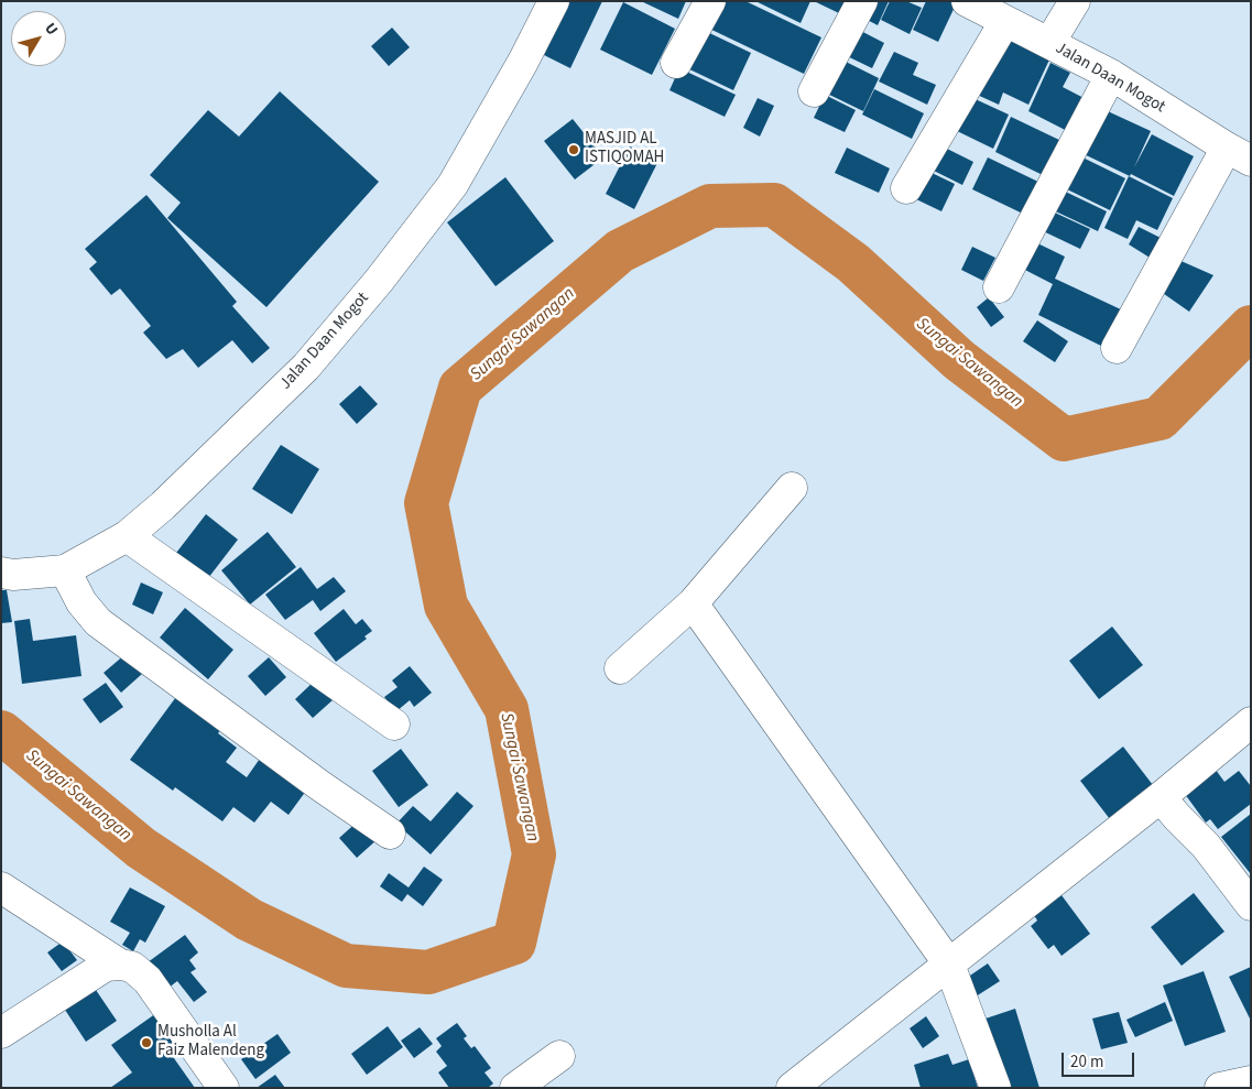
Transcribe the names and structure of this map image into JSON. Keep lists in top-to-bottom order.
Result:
{
  "streets": {
    "street": ["Jalan Daan Mogot"]
  },
  "water": ["Sungai Sawangan"],
  "places": ["MASJID AL ISTIQOMAH", "Musholla Al Faiz Malendeng"],
  "scale_bar": "20 m",
  "north": "top right"
}
